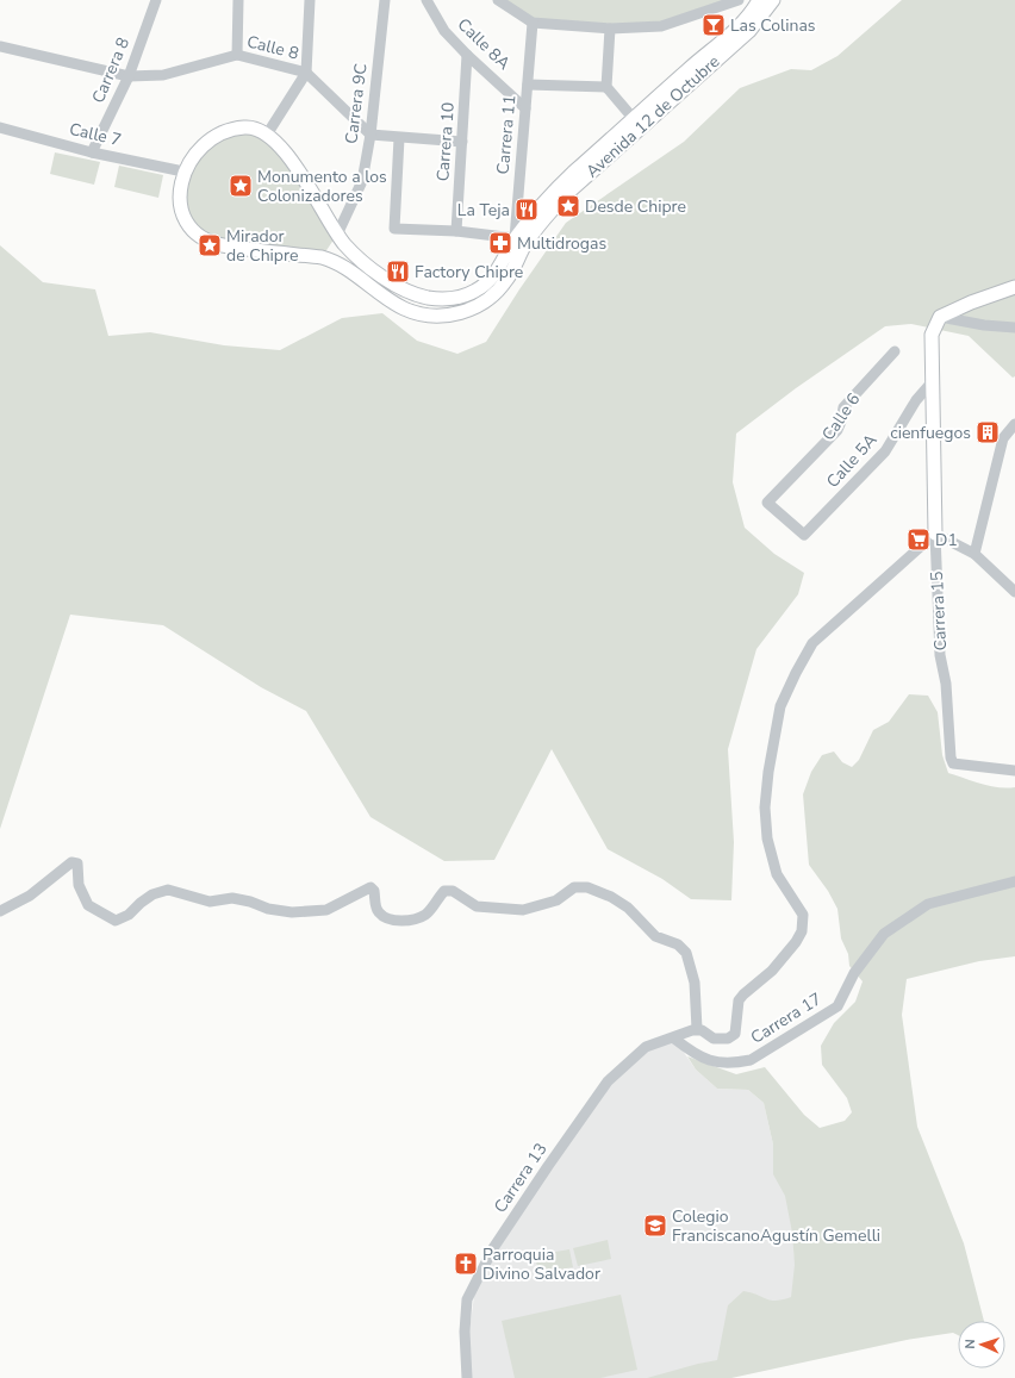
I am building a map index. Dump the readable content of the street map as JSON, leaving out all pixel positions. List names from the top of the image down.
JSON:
{
  "streets": {
    "main road": ["Avenida 12 de Octubre", "Carrera 15"],
    "street": [
      "Calle 8A",
      "Calle 8",
      "Carrera 8",
      "Carrera 9C",
      "Calle 7",
      "Carrera 11",
      "Carrera 10",
      "Calle 6",
      "Calle 5A",
      "Carrera 17",
      "Carrera 13"
    ]
  },
  "crossings": [
    ["Calle 8A", "Carrera 11"],
    ["Calle 8A", "Carrera 10"],
    ["Calle 8", "Carrera 8"],
    ["Calle 8", "Carrera 9C"],
    ["Carrera 8", "Calle 7"],
    ["Carrera 9C", "Avenida 12 de Octubre"],
    ["Avenida 12 de Octubre", "Calle 7"],
    ["Avenida 12 de Octubre", "Carrera 11"],
    ["Calle 6", "Calle 5A"],
    ["Calle 5A", "Carrera 15"],
    ["Carrera 17", "Carrera 13"]
  ],
  "places": {
    "bar": ["Las Colinas"],
    "place": ["Monumento a los Colonizadores", "Desde Chipre", "Mirador de Chipre"],
    "restaurant": ["La Teja", "Factory Chipre"],
    "pharmacy": ["Multidrogas"],
    "building": ["cienfuegos"],
    "supermarket": ["D1"],
    "school or university": ["Colegio FranciscanoAgustín Gemelli"],
    "church": ["Parroquia Divino Salvador"]
  },
  "north": "left"
}
